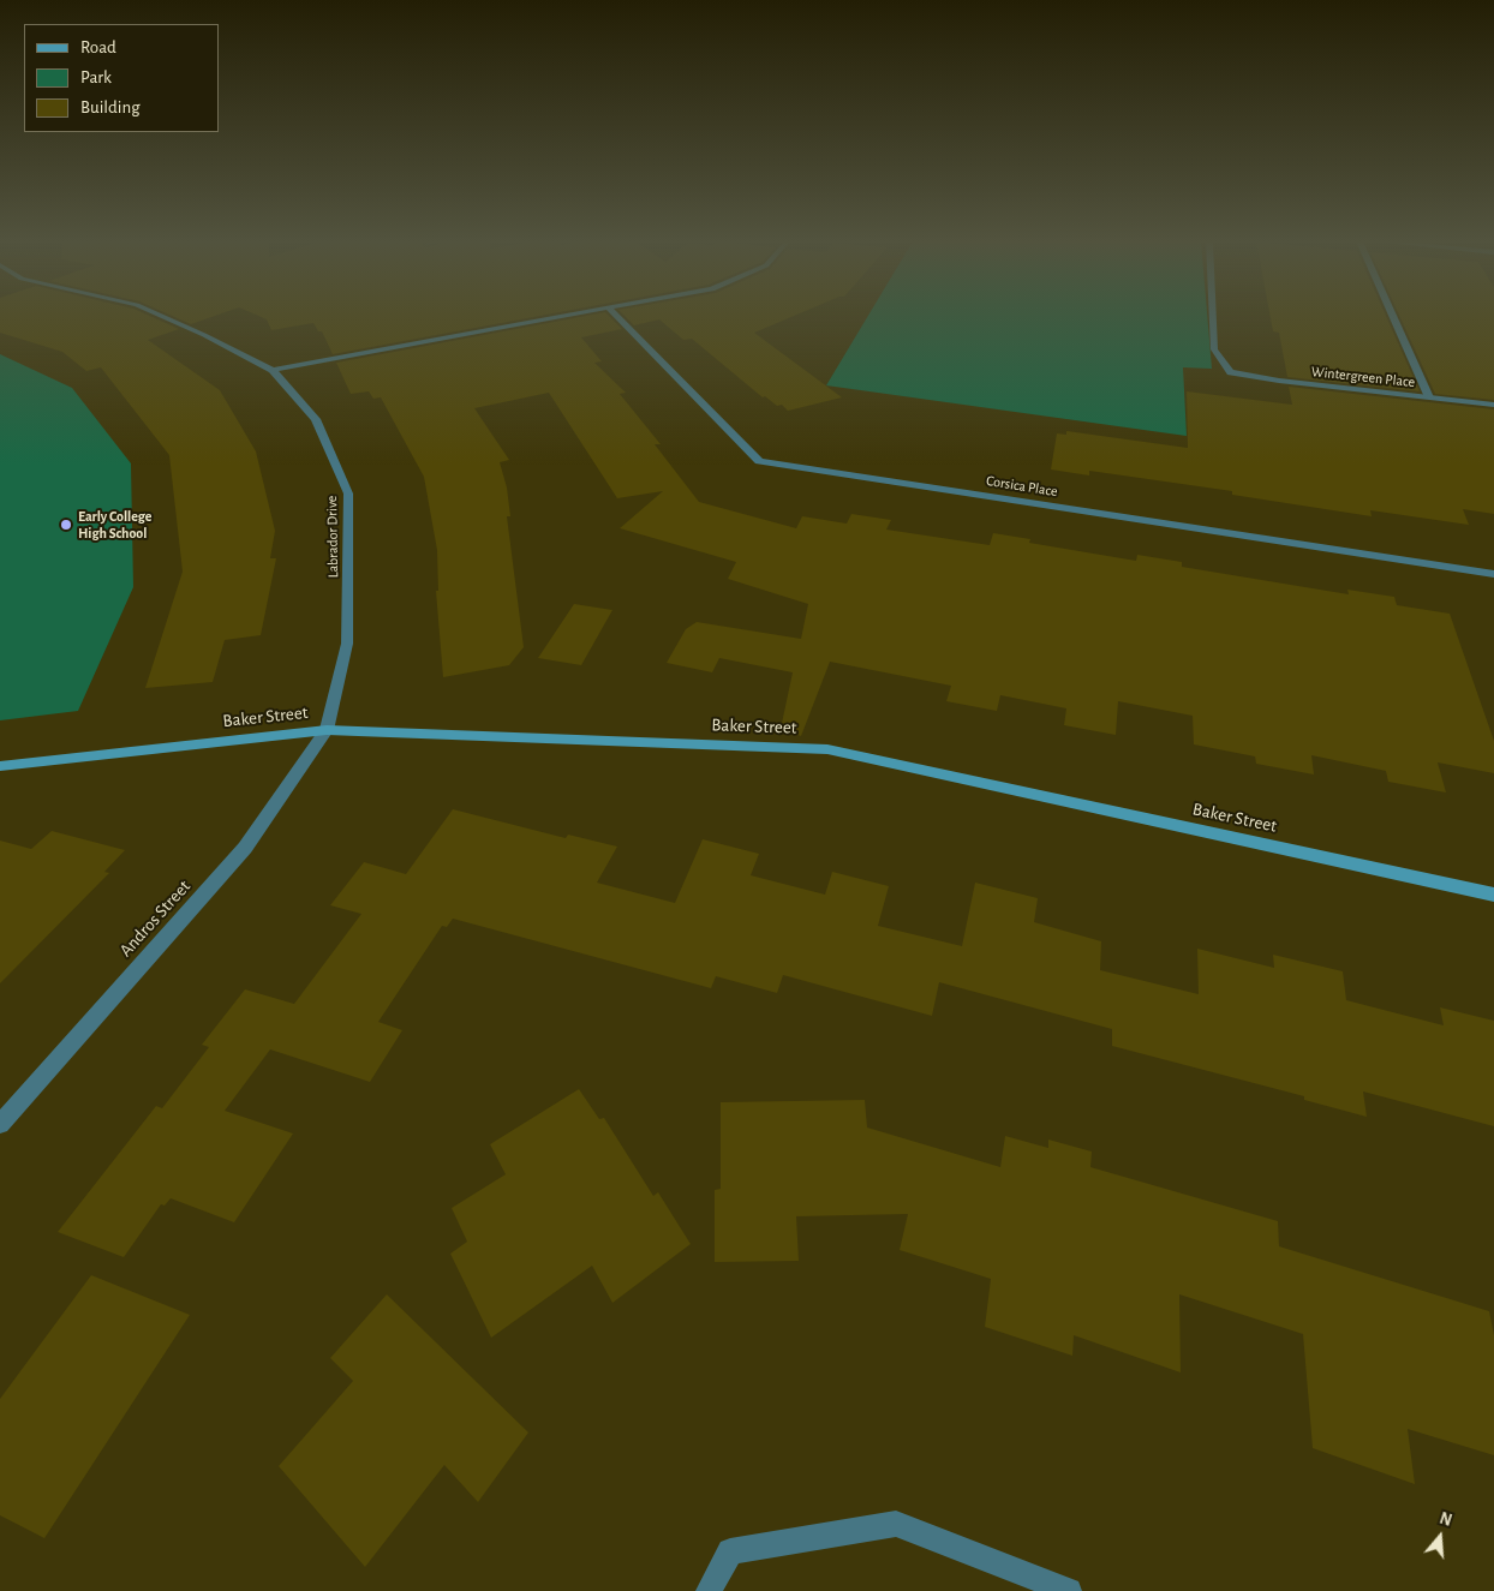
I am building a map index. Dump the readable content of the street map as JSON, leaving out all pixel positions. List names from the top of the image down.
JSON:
{
  "streets": {
    "street": [
      "Wintergreen Place",
      "Corsica Place",
      "Labrador Drive",
      "Baker Street",
      "Andros Street"
    ]
  },
  "crossings": [
    ["Labrador Drive", "Baker Street"],
    ["Labrador Drive", "Andros Street"],
    ["Baker Street", "Andros Street"]
  ],
  "places": ["Early College High School"],
  "legend": ["Road", "Park", "Building"],
  "north": "top"
}
